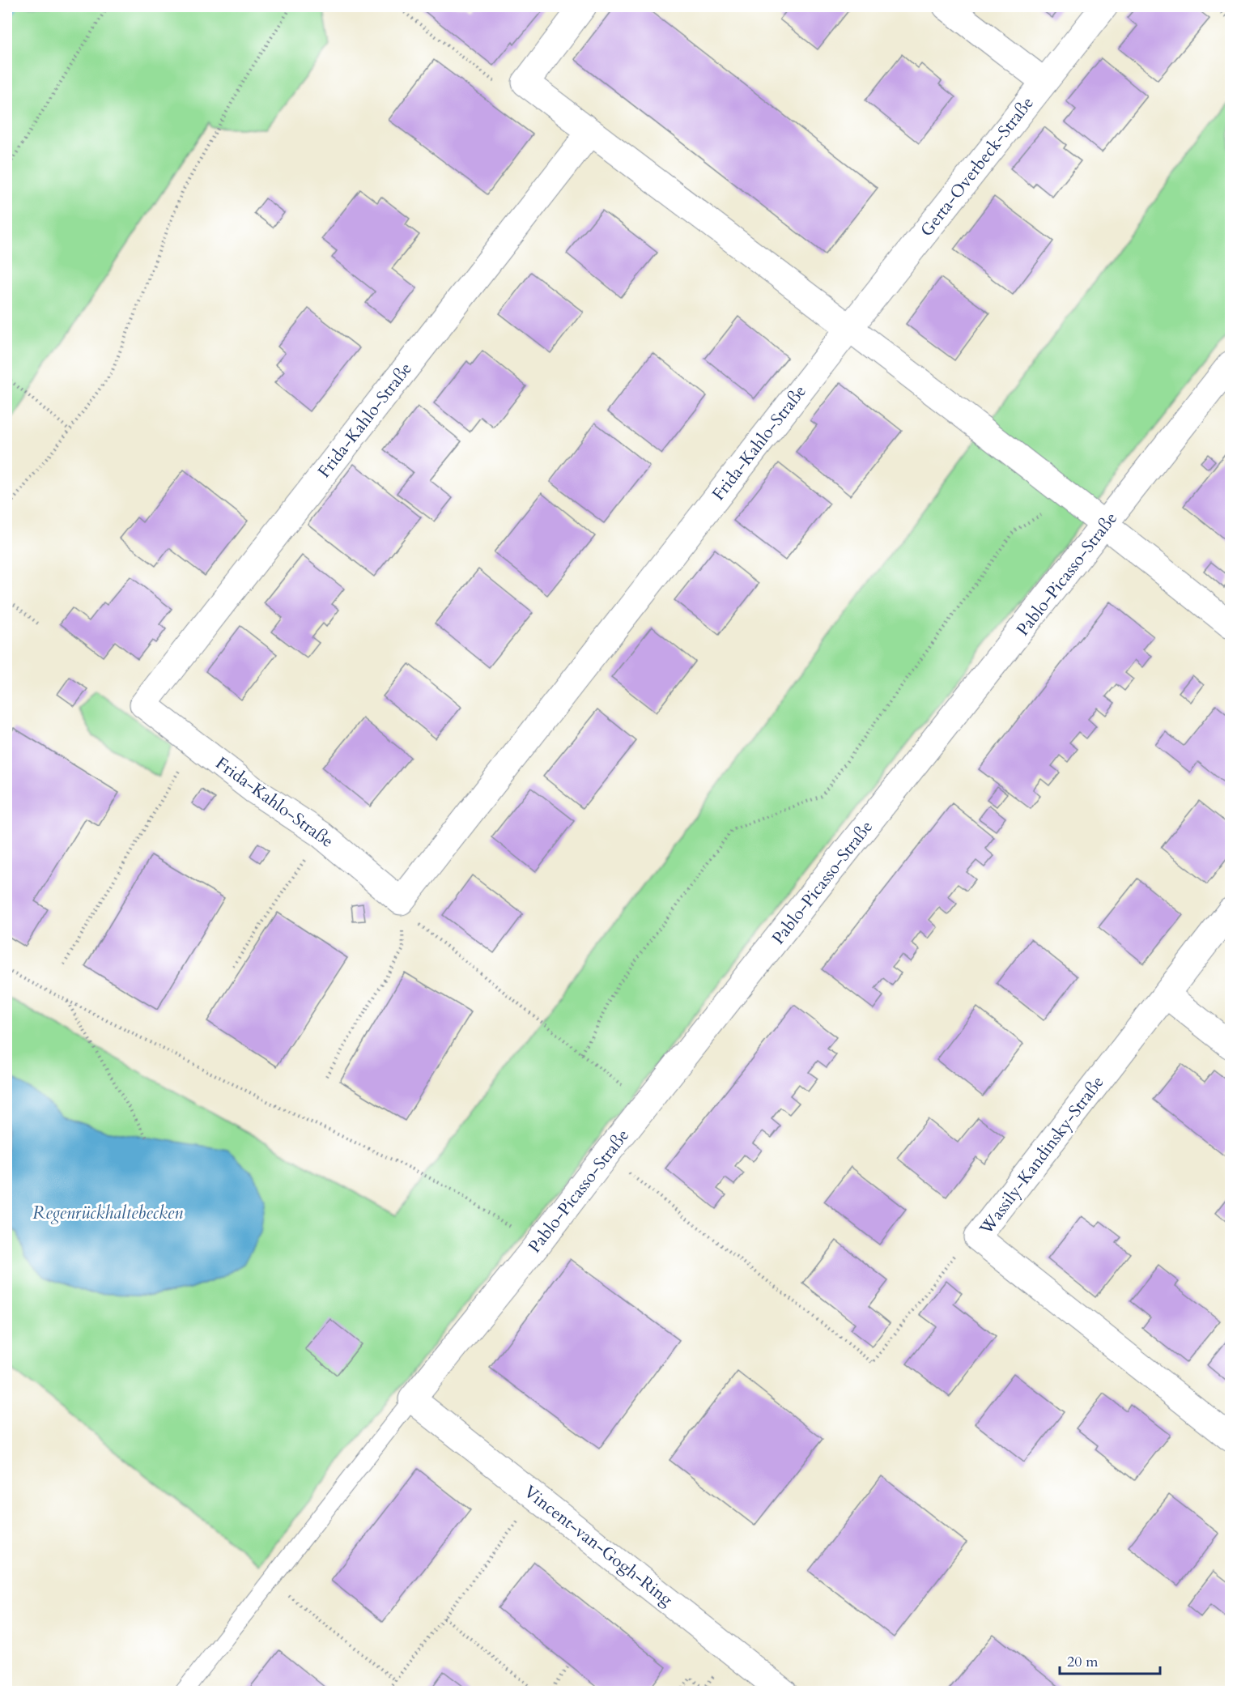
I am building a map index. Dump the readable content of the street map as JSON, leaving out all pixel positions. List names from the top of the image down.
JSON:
{
  "streets": {
    "street": [
      "Gerta-Overbeck-Straße",
      "Frida-Kahlo-Straße",
      "Pablo-Picasso-Straße",
      "Wassily-Kandinsky-Straße",
      "Vincent-van-Gogh-Ring"
    ]
  },
  "crossings": [
    ["Gerta-Overbeck-Straße", "Frida-Kahlo-Straße"],
    ["Pablo-Picasso-Straße", "Vincent-van-Gogh-Ring"]
  ],
  "water": ["Regenrückhaltebecken"],
  "scale_bar": "20 m"
}
